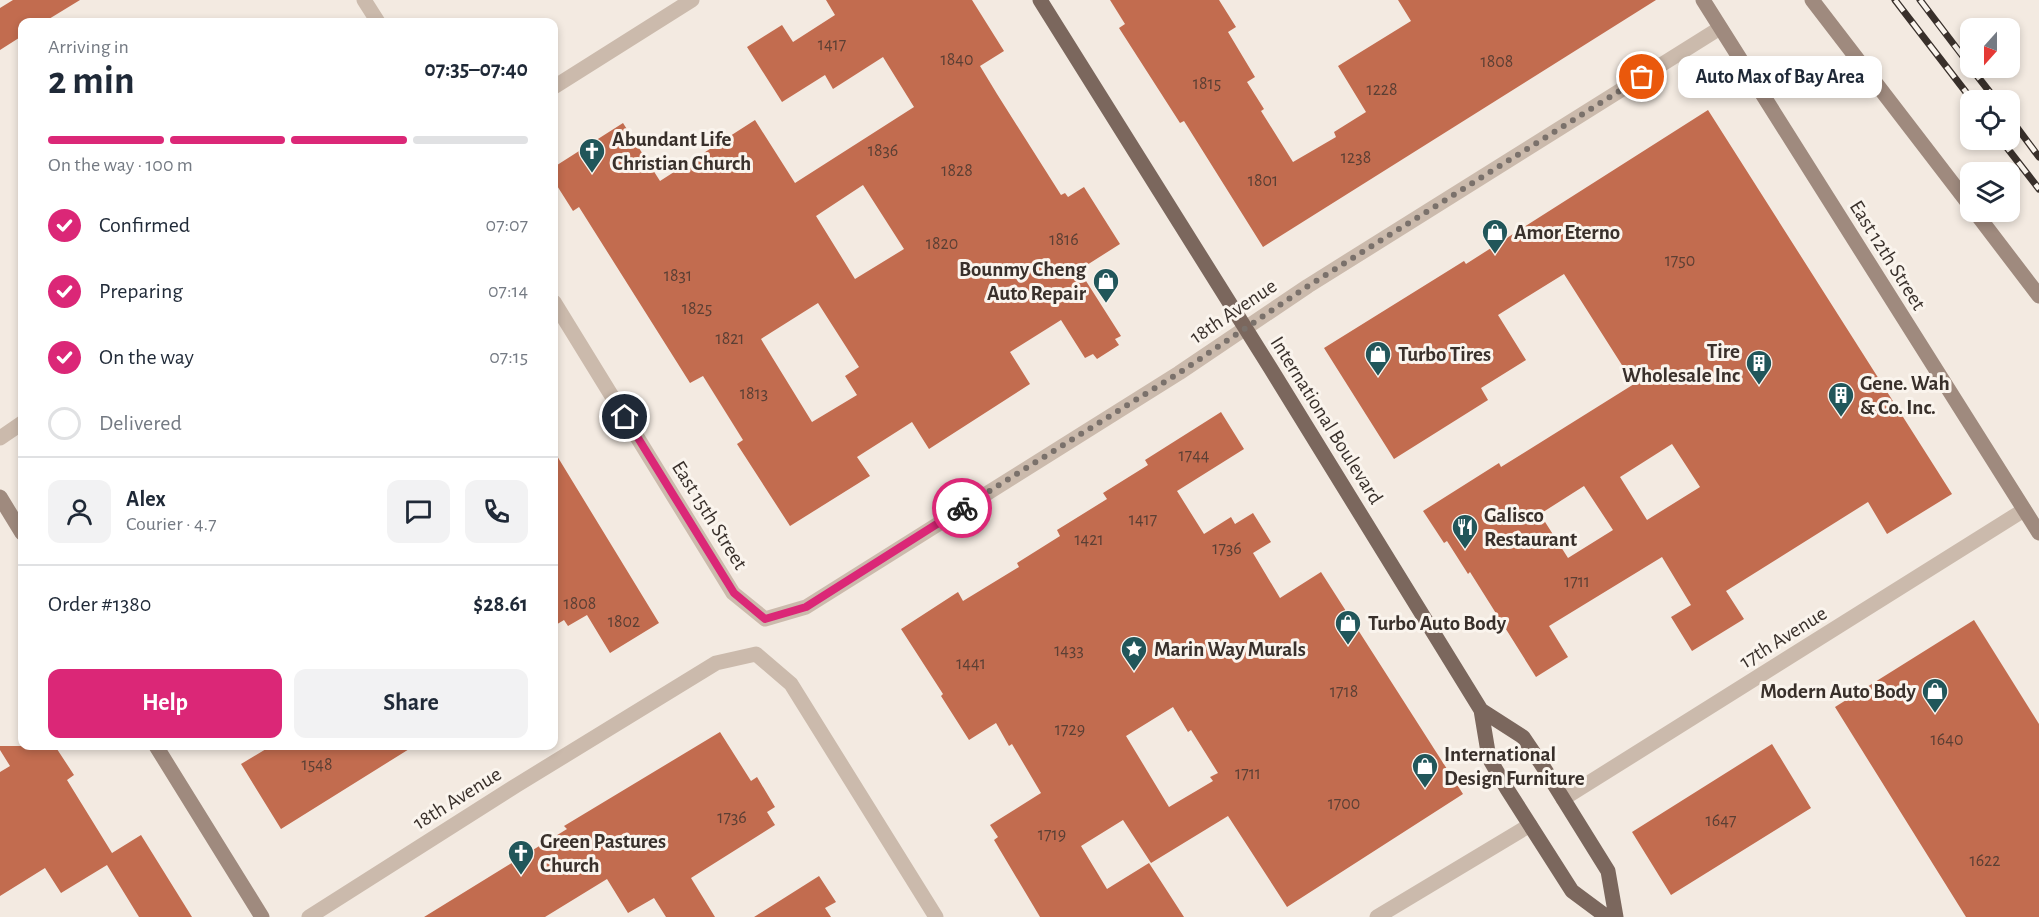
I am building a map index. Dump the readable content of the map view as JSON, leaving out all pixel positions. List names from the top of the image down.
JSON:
{
  "streets": {
    "main road": ["East 12th Street", "International Boulevard"],
    "street": ["18th Avenue", "East 15th Street", "17th Avenue"]
  },
  "crossings": [
    ["East 12th Street", "18th Avenue"],
    ["East 12th Street", "17th Avenue"],
    ["18th Avenue", "International Boulevard"],
    ["18th Avenue", "East 15th Street"],
    ["International Boulevard", "17th Avenue"]
  ],
  "places": {
    "other": ["Auto Max of Bay Area"],
    "church": ["Abundant Life Christian Church", "Green Pastures Church"],
    "shop": [
      "Amor Eterno",
      "Bounmy Cheng Auto Repair",
      "Turbo Tires",
      "Turbo Auto Body",
      "Modern Auto Body",
      "International Design Furniture"
    ],
    "building": ["Tire Wholesale Inc", "Gene. Wah & Co. Inc."],
    "restaurant": ["Galisco Restaurant"],
    "place": ["Marin Way Murals"]
  },
  "house_numbers": [
    "1417",
    "1840",
    "1808",
    "1815",
    "1228",
    "1836",
    "1238",
    "1828",
    "1801",
    "1816",
    "1820",
    "1750",
    "1831",
    "1825",
    "1821",
    "1813",
    "1744",
    "1417",
    "1421",
    "1736",
    "1711",
    "1808",
    "1802",
    "1433",
    "1441",
    "1718",
    "1729",
    "1640",
    "1548",
    "1711",
    "1700",
    "1736",
    "1647",
    "1719",
    "1622"
  ],
  "north": "bottom",
  "page": {
    "heading": ["2 min", "Arriving in", "07:35–07:40"],
    "panel": [
      "Alex",
      "Courier · 4.7",
      "Order #1380",
      "$28.61"
    ],
    "bubble": "Auto Max of Bay Area",
    "bar": "On the way · 100 m",
    "list": [
      ["Confirmed", "07:07"],
      ["Preparing", "07:14"],
      ["On the way", "07:15"],
      "Delivered"
    ],
    "buttons": ["Help", "Share"]
  }
}
